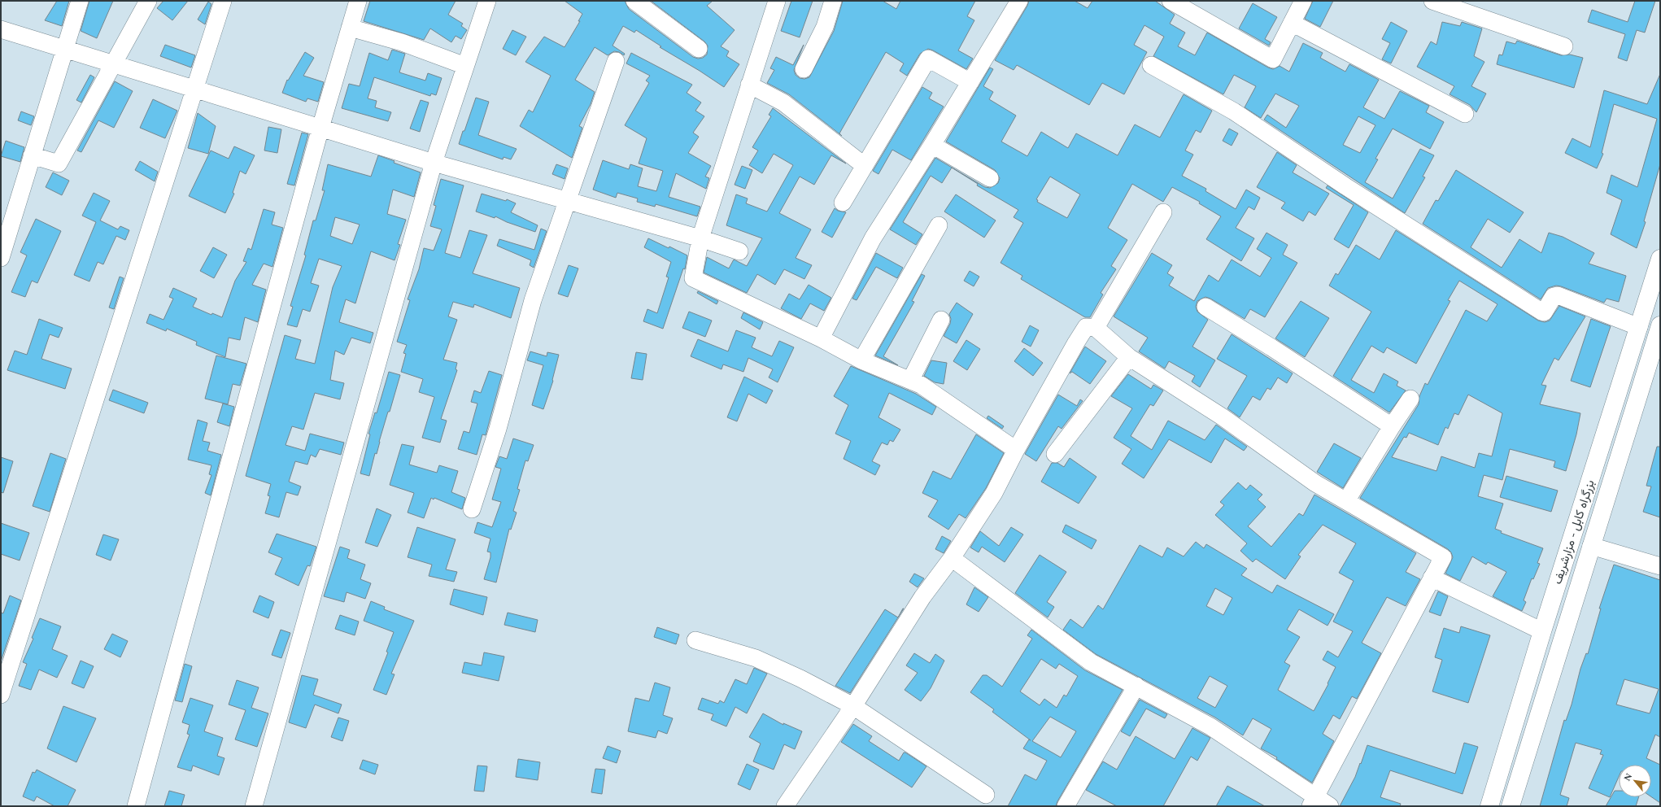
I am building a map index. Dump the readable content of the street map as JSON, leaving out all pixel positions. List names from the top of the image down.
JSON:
{
  "streets": {
    "highway": ["بزرگراه کابل - مزارشریف"]
  },
  "north": "top left"
}
